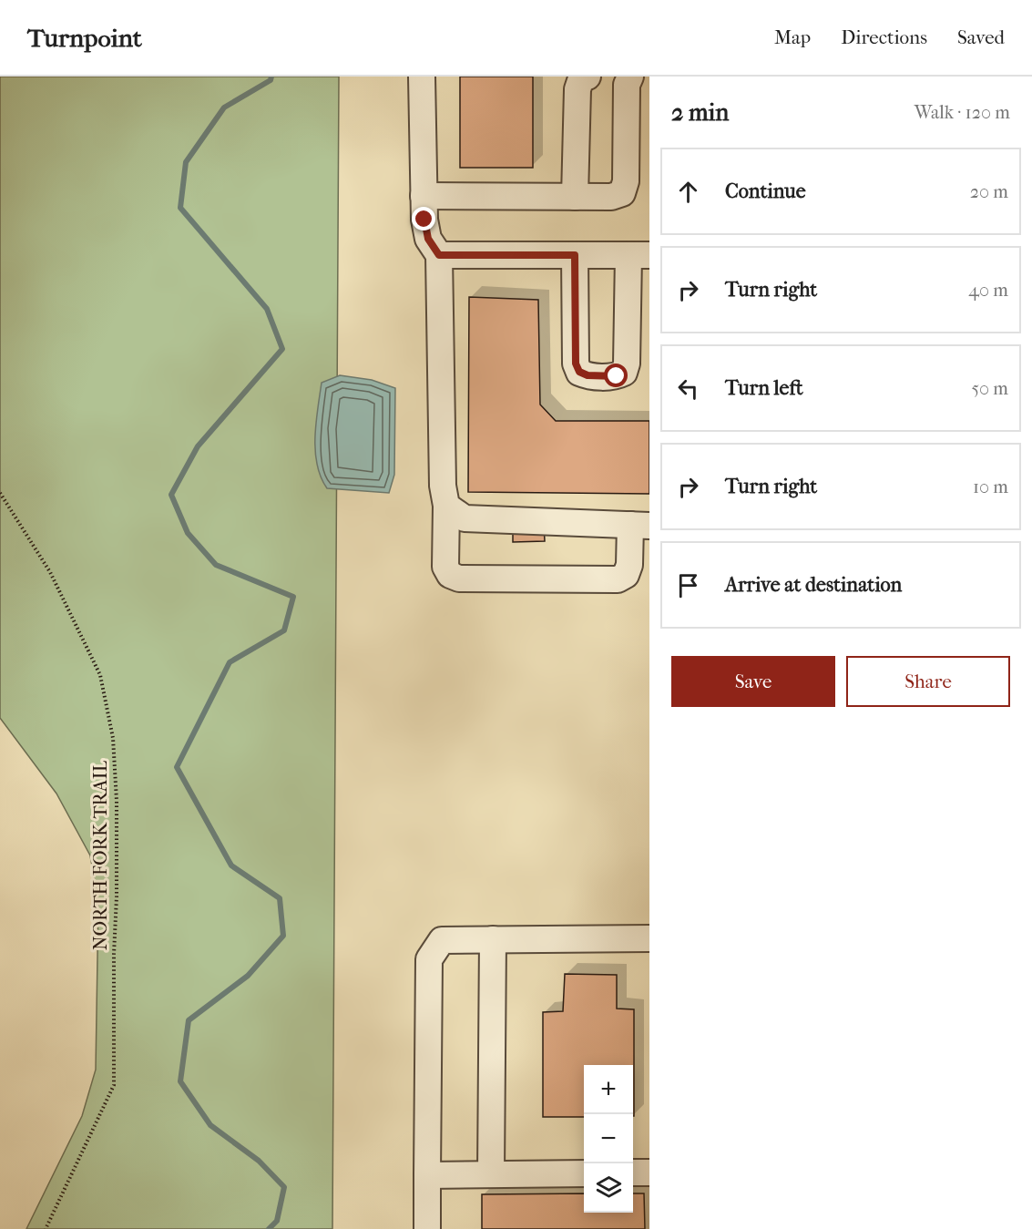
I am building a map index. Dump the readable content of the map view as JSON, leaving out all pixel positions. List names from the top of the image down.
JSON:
{
  "streets": {
    "path": ["NORTH FORK TRAIL"]
  },
  "page": {
    "header": "Turnpoint",
    "nav": ["Map", "Directions", "Saved"],
    "heading": ["2 min", "Walk · 120 m"],
    "list": [
      ["Continue", "20 m"],
      ["Turn right", "40 m"],
      ["Turn left", "50 m"],
      ["Turn right", "10 m"],
      "Arrive at destination"
    ],
    "buttons": ["Save", "Share"],
    "map_buttons": ["+", "−"]
  }
}
